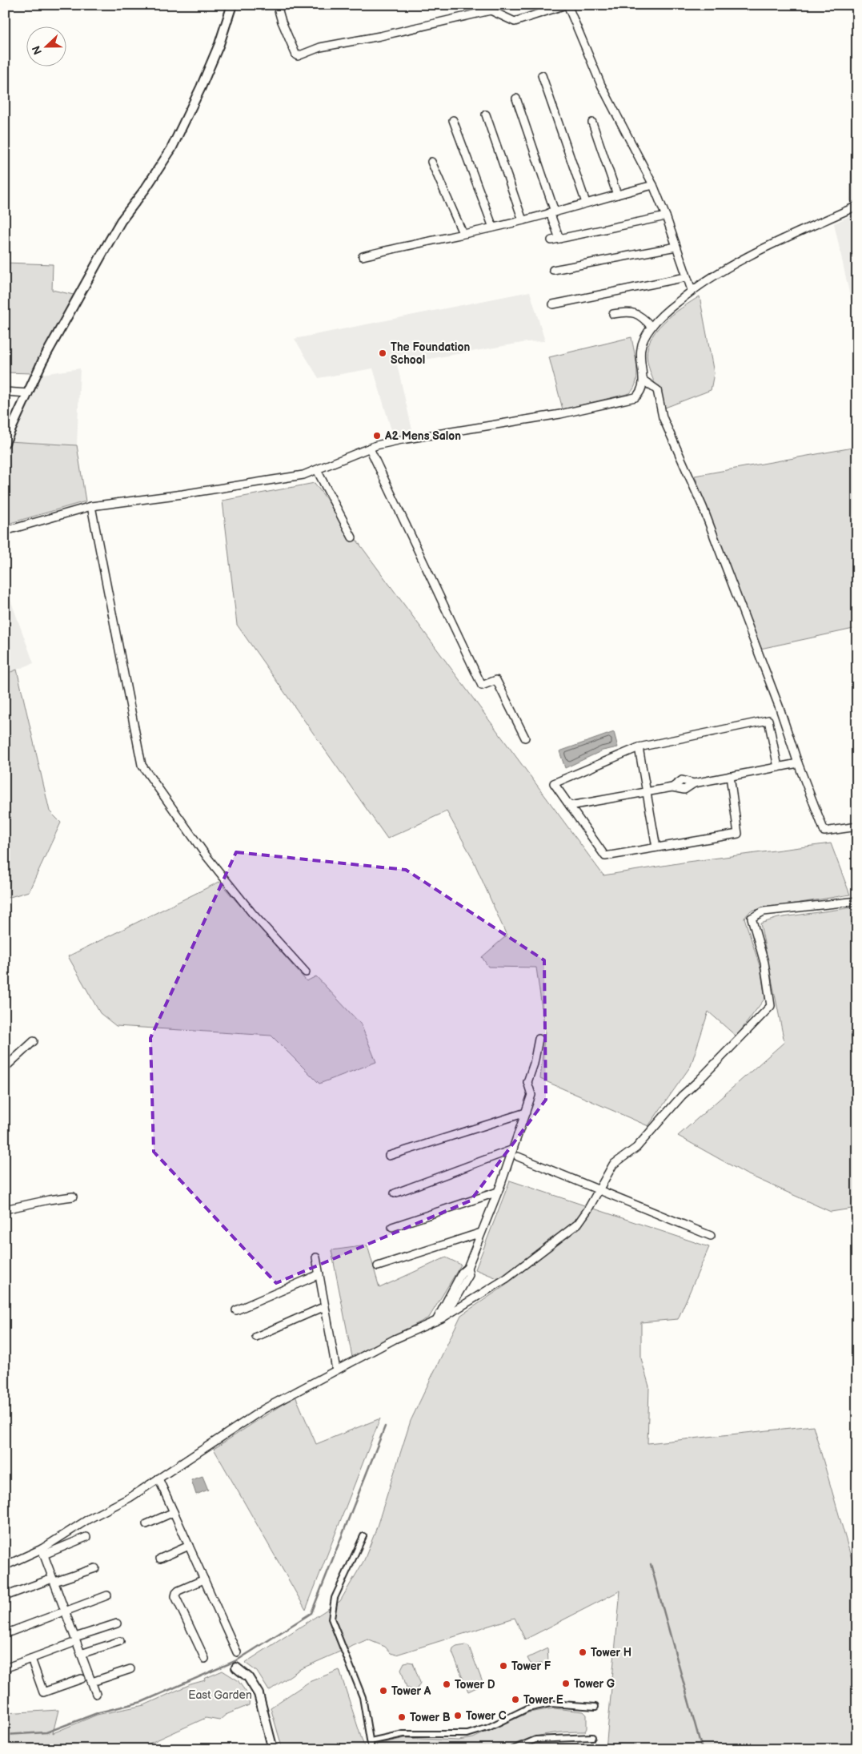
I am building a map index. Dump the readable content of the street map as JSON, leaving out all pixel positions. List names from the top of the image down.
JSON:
{
  "parks": ["East Garden"],
  "places": [
    "The Foundation School",
    "A2 Mens Salon",
    "Tower H",
    "Tower F",
    "Tower G",
    "Tower D",
    "Tower A",
    "Tower E",
    "Tower C",
    "Tower B"
  ],
  "north": "left"
}
